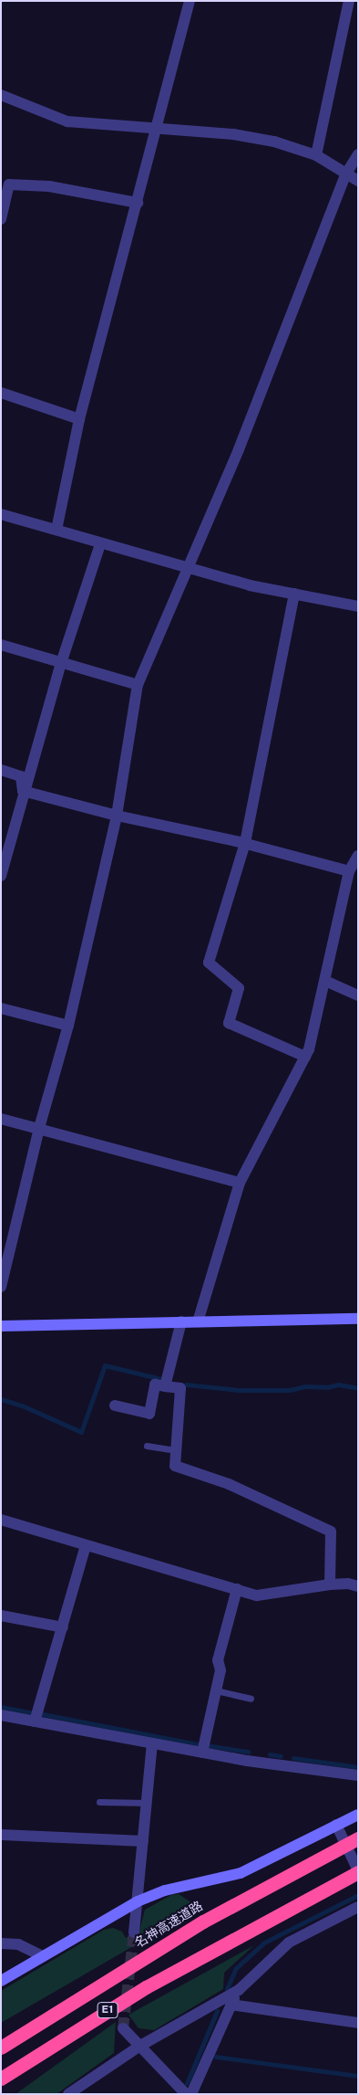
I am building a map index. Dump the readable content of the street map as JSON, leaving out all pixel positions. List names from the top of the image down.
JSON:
{
  "streets": {
    "highway": ["名神高速道路", "E1"]
  }
}
